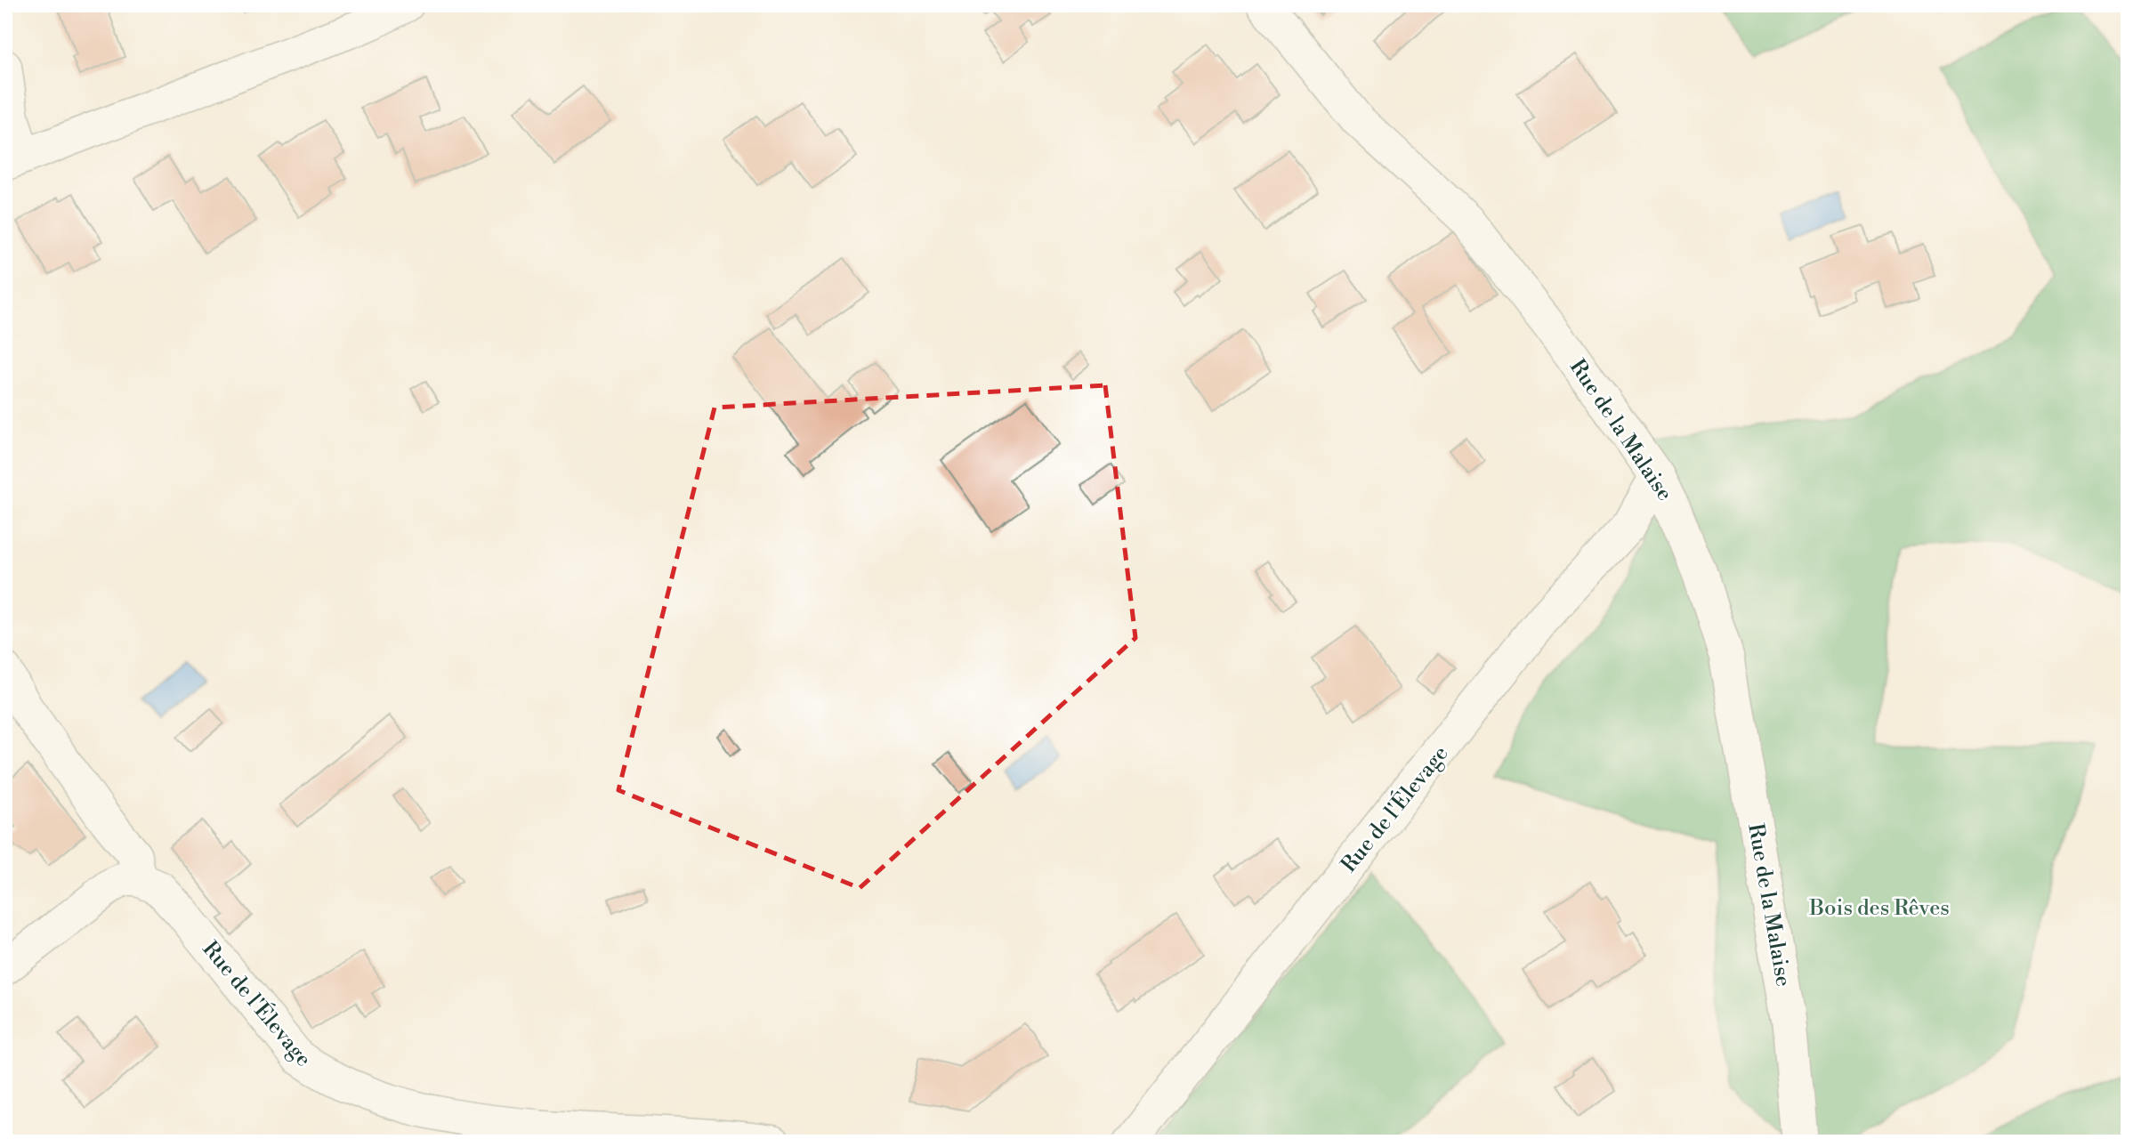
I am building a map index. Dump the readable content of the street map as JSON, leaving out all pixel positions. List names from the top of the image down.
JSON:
{
  "streets": {
    "street": ["Rue de la Malaise", "Rue de l'Élevage"]
  },
  "crossings": [
    ["Rue de la Malaise", "Rue de l'Élevage"]
  ],
  "parks": ["Bois des Rêves"]
}
